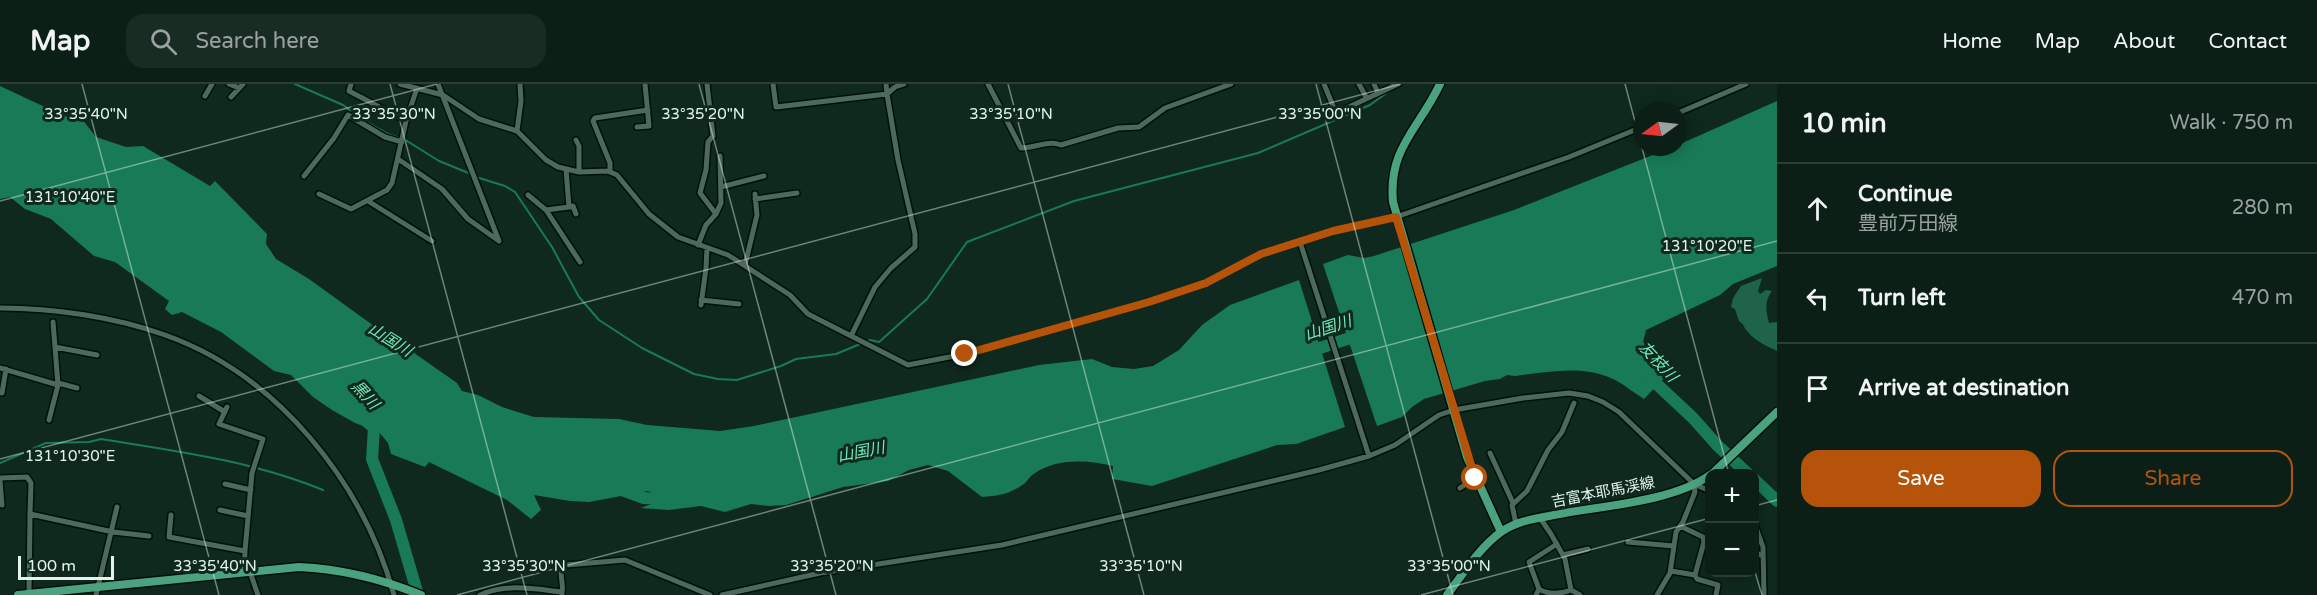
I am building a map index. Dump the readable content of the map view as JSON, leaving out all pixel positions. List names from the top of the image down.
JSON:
{
  "streets": {
    "main road": ["吉富本耶馬渓線"]
  },
  "water": ["山国川", "友枝川", "黒川"],
  "scale_bar": "100 m",
  "north": "left",
  "page": {
    "header": "Map",
    "search": "Search here",
    "nav": [
      "Home",
      "Map",
      "About",
      "Contact"
    ],
    "heading": ["10 min", "Walk · 750 m"],
    "list": [
      ["Continue", "豊前万田線", "280 m"],
      ["Turn left", "470 m"],
      "Arrive at destination"
    ],
    "buttons": ["Save", "Share"],
    "map_buttons": ["+", "−"],
    "scale": "100 m"
  },
  "coordinates": [
    "33°35'40\"N",
    "33°35'30\"N",
    "33°35'20\"N",
    "33°35'10\"N",
    "33°35'00\"N",
    "131°10'40\"E",
    "131°10'20\"E",
    "131°10'30\"E"
  ]
}
